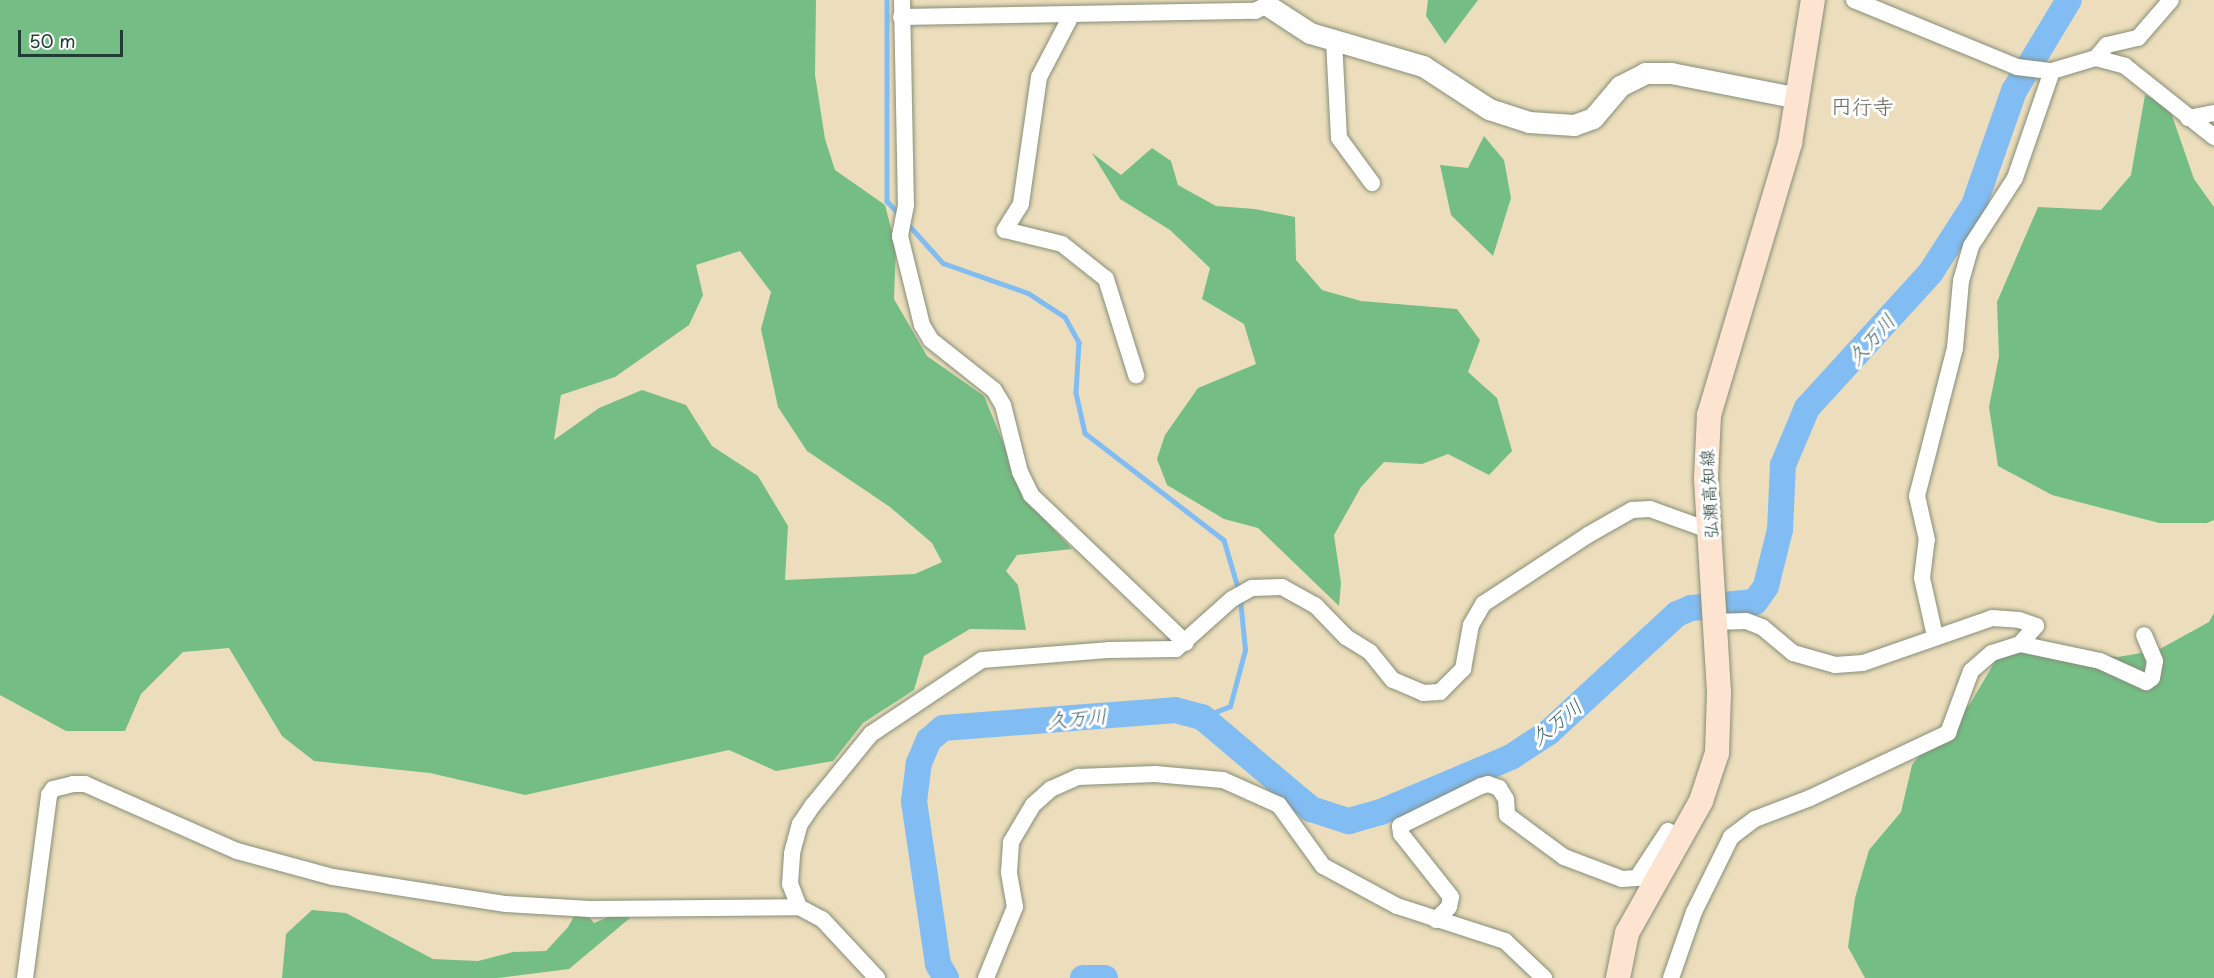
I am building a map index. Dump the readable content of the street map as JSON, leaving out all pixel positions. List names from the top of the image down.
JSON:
{
  "streets": {
    "main road": ["弘瀬高知線"]
  },
  "districts": ["円行寺"],
  "water": ["久万川"],
  "scale_bar": "50 m"
}
